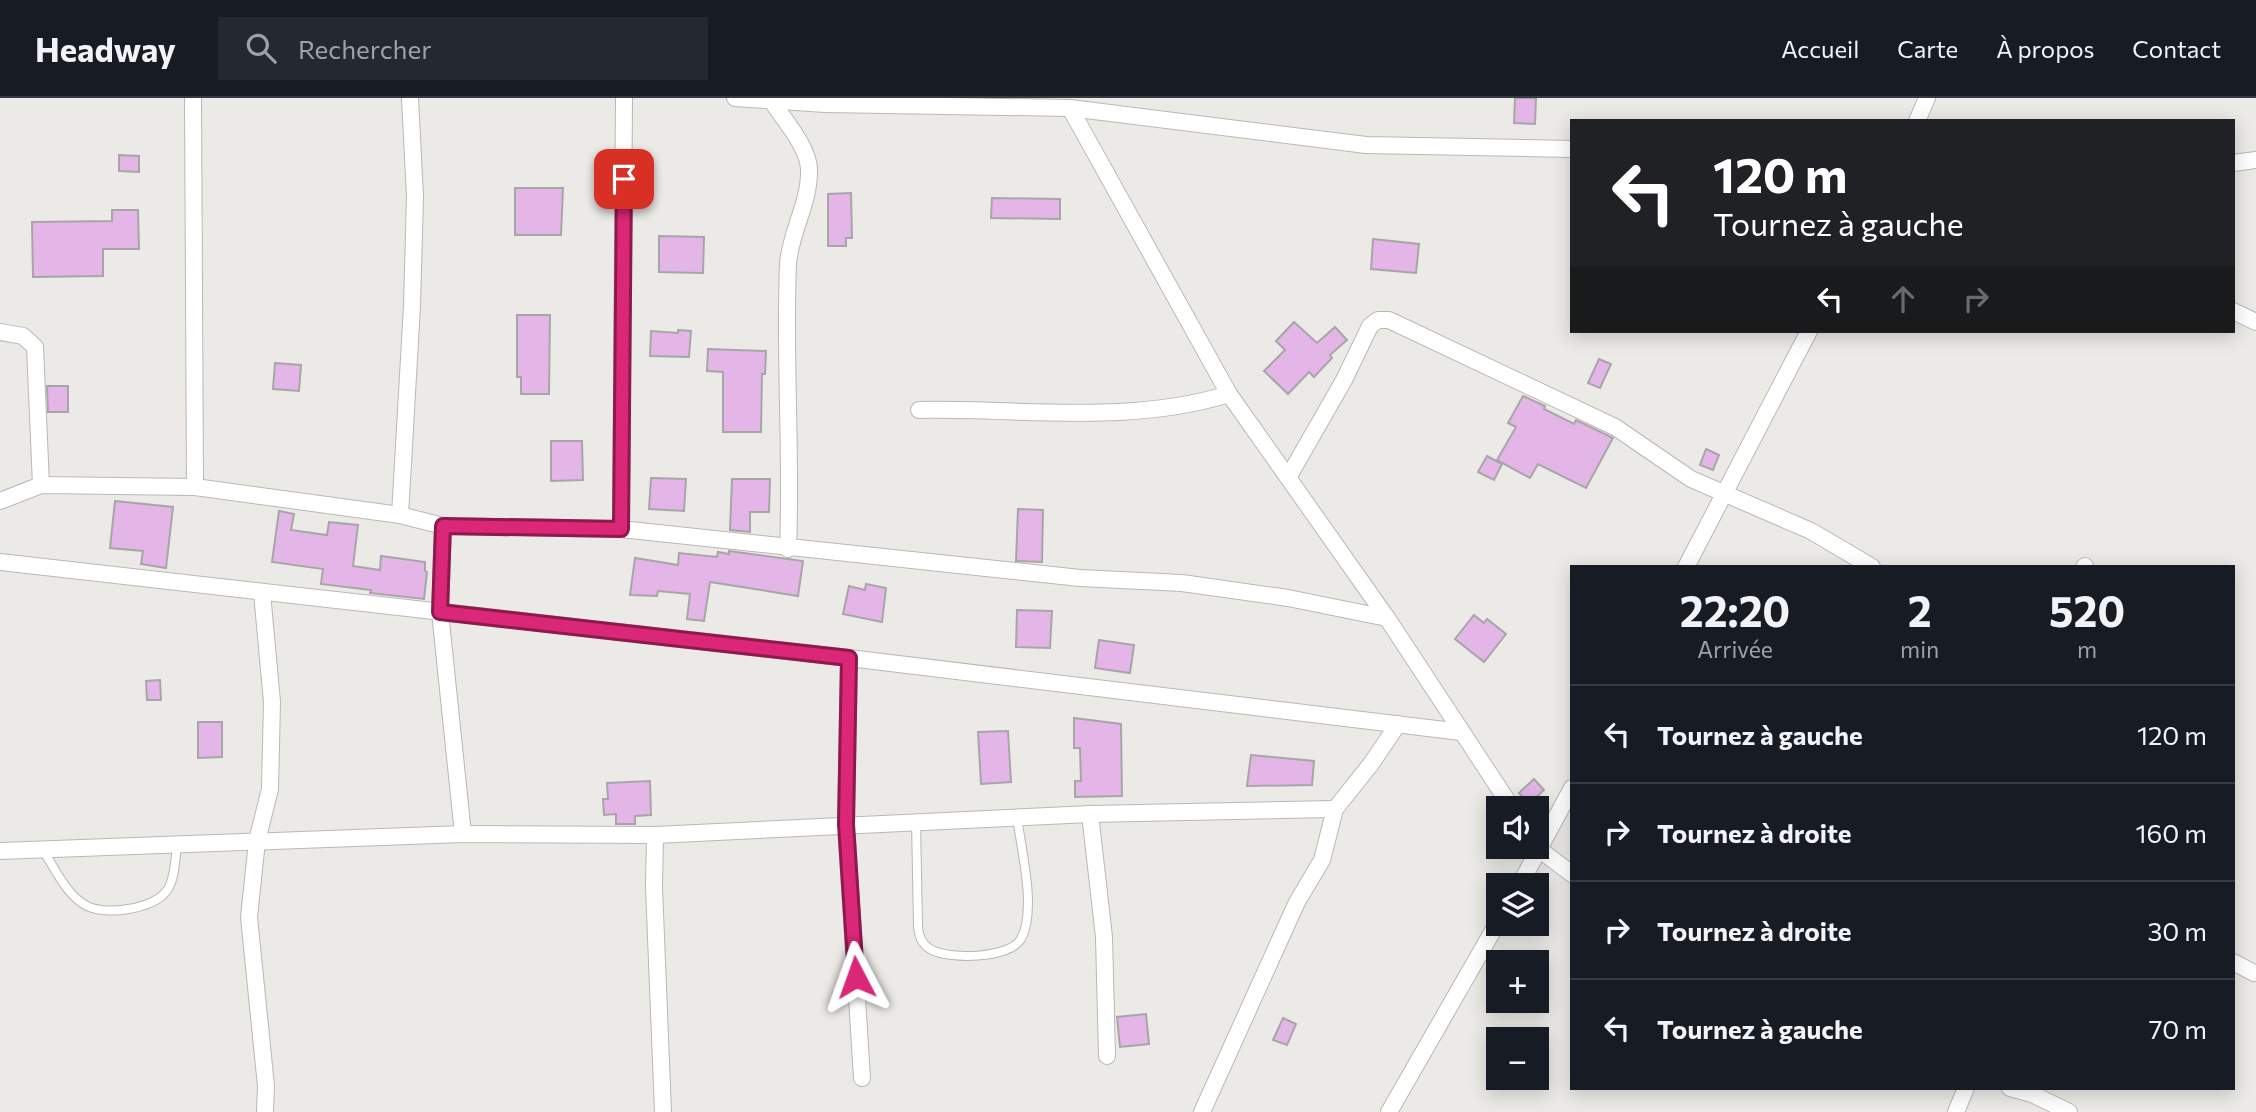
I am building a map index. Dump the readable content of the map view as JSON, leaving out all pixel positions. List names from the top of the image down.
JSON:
{
  "page": {
    "header": "Headway",
    "search": "Rechercher",
    "nav": [
      "Accueil",
      "Carte",
      "À propos",
      "Contact"
    ],
    "turn": ["120 m", "Tournez à gauche"],
    "eta": [
      "22:20",
      "Arrivée",
      "2",
      "min",
      "520",
      "m"
    ],
    "list": [
      {
        "name": "Tournez à gauche",
        "value": "120 m"
      },
      {
        "name": "Tournez à droite",
        "value": "160 m"
      },
      {
        "name": "Tournez à droite",
        "value": "30 m"
      },
      {
        "name": "Tournez à gauche",
        "value": "70 m"
      }
    ],
    "map_buttons": ["+", "−"]
  }
}
